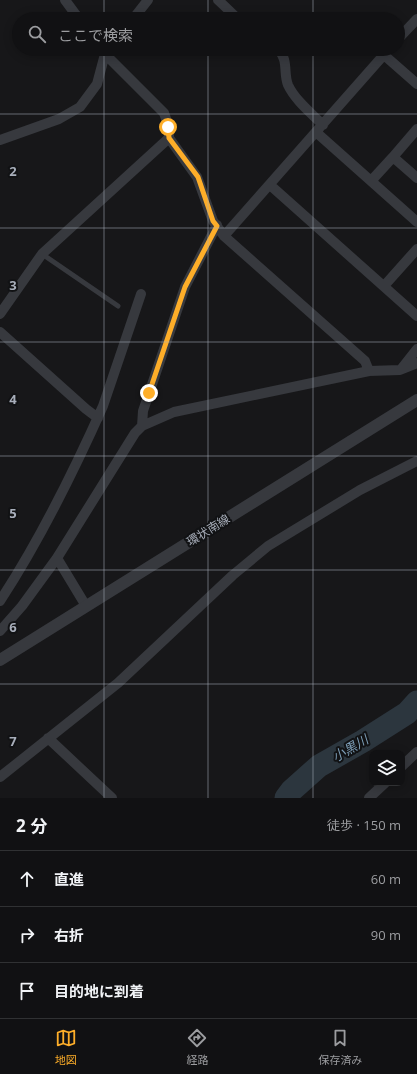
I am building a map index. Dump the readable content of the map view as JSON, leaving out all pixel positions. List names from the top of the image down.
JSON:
{
  "streets": {
    "street": ["環状南線"]
  },
  "water": ["小黒川"],
  "page": {
    "search": "ここで検索",
    "heading": ["2 分", "徒歩 · 150 m"],
    "list": [
      ["直進", "60 m"],
      ["右折", "90 m"],
      "目的地に到着"
    ],
    "nav": ["地図", "経路", "保存済み"]
  },
  "grid": {
    "rows": [
      "2",
      "3",
      "4",
      "5",
      "6",
      "7"
    ]
  }
}
